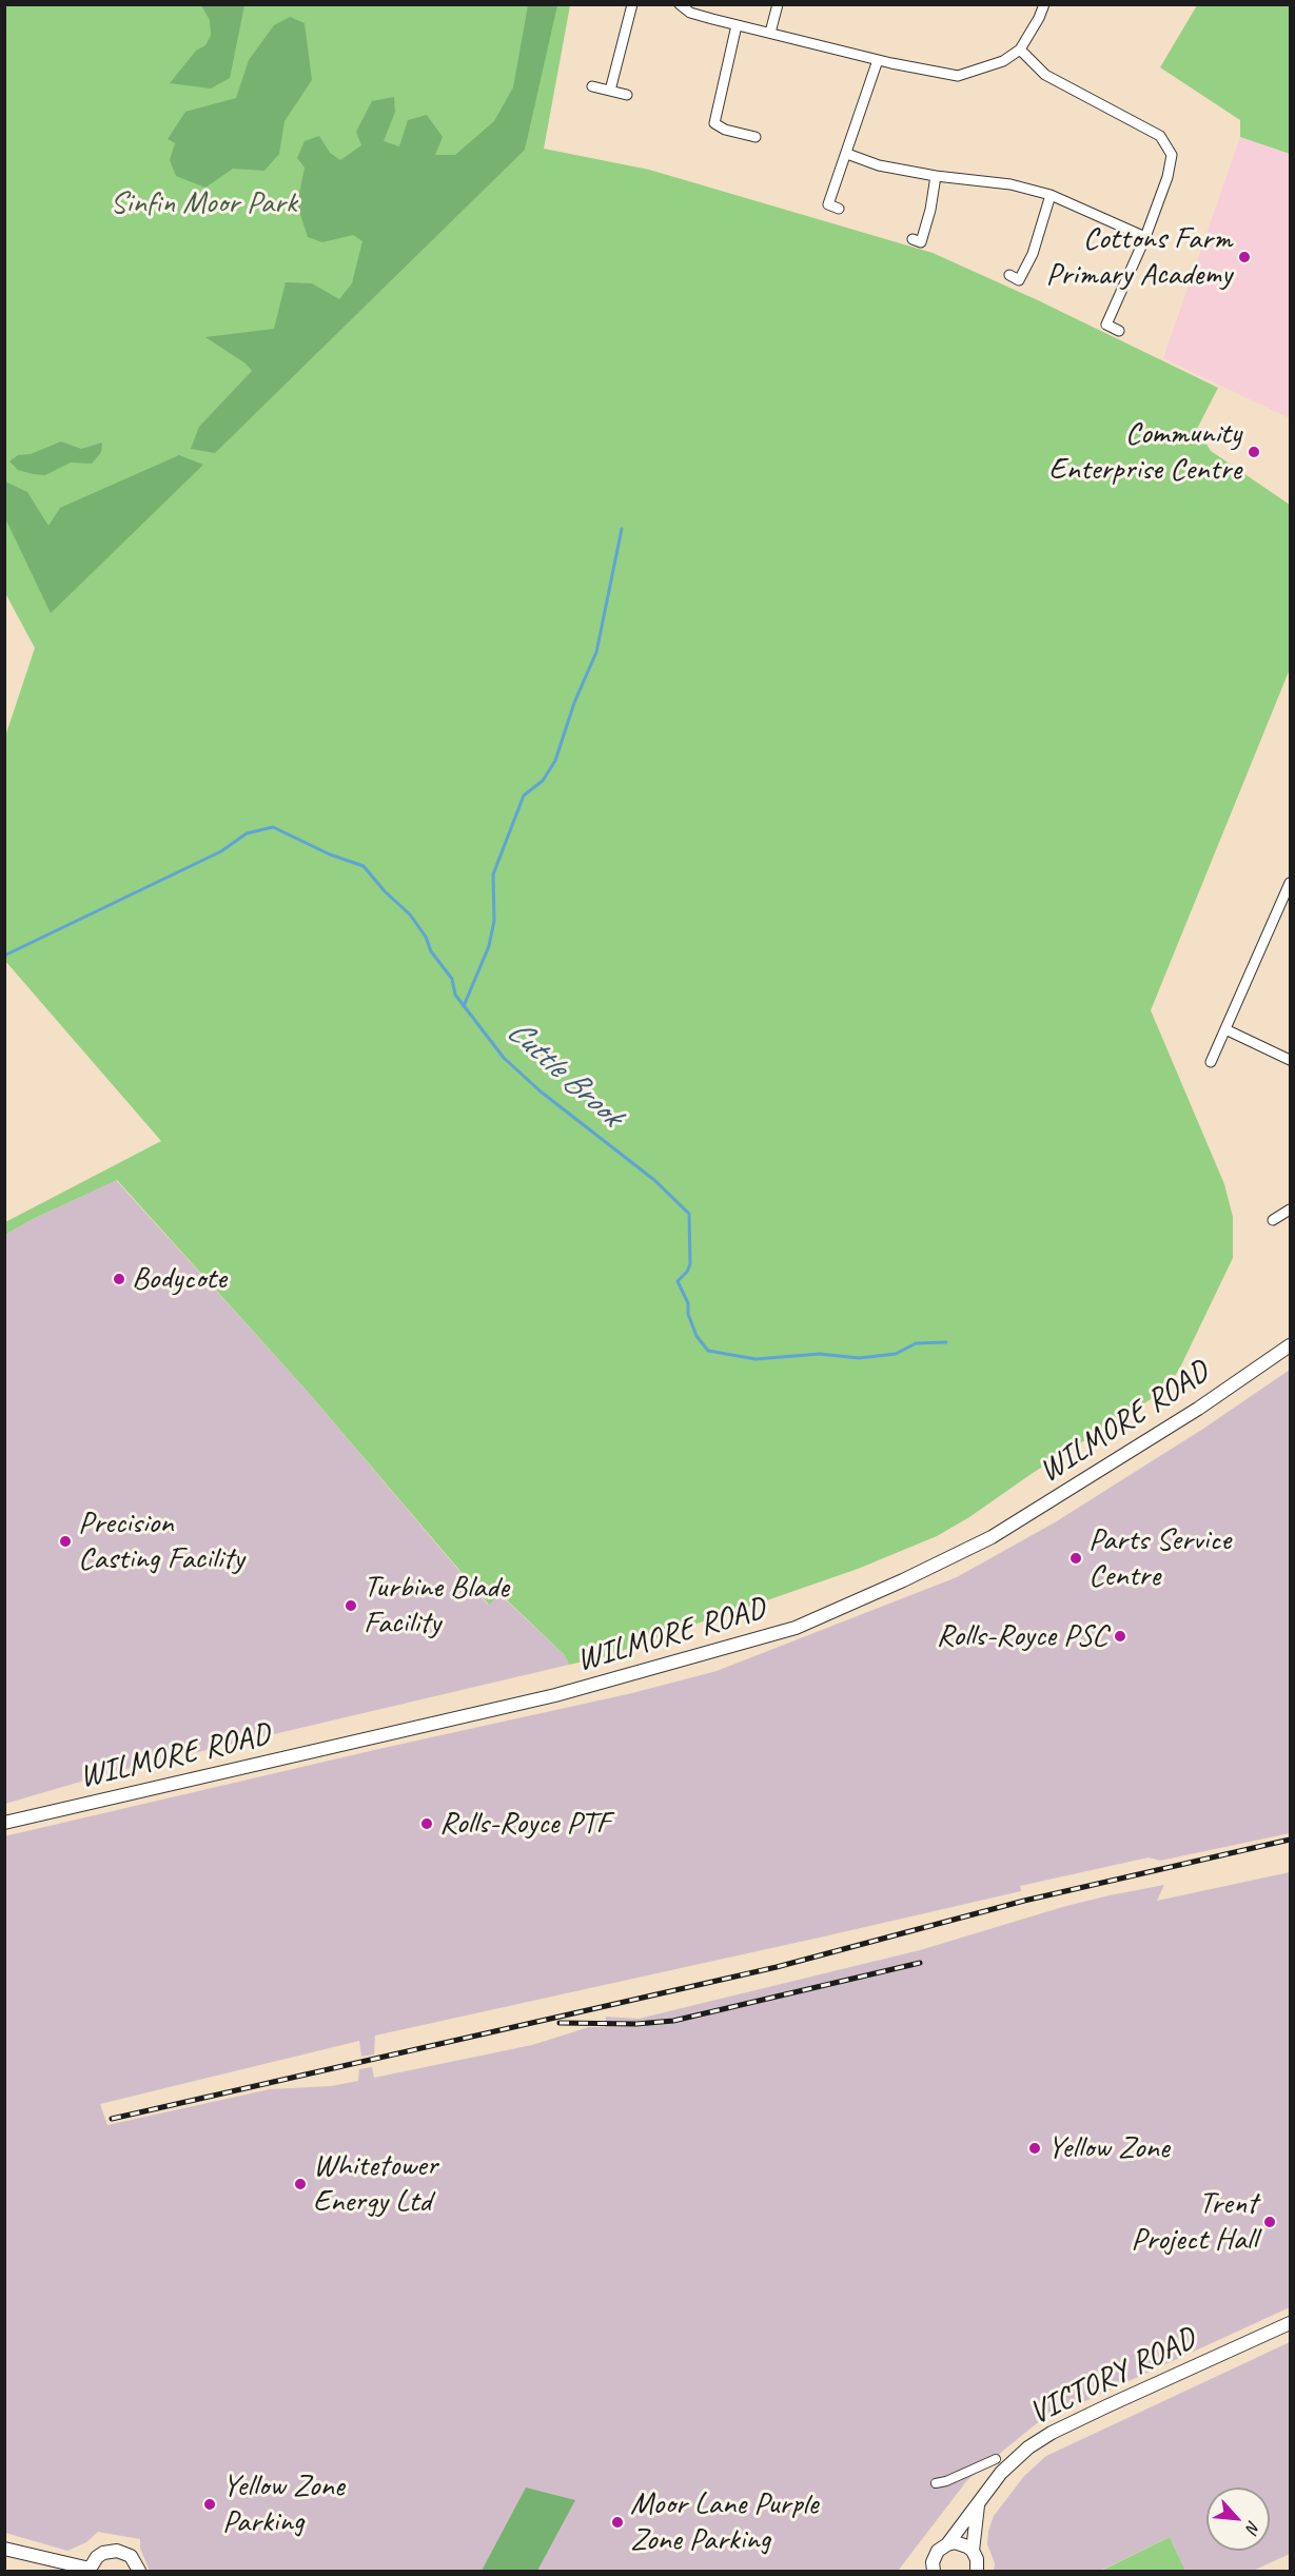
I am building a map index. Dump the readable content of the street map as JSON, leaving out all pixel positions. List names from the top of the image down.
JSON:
{
  "streets": {
    "street": ["WILMORE ROAD", "VICTORY ROAD"]
  },
  "water": ["Cuttle Brook"],
  "parks": ["Sinfin Moor Park"],
  "places": [
    "Cottons Farm Primary Academy",
    "Community Enterprise Centre",
    "Bodycote",
    "Precision Casting Facility",
    "Parts Service Centre",
    "Turbine Blade Facility",
    "Rolls-Royce PSC",
    "Rolls-Royce PTF",
    "Yellow Zone",
    "Whitetower Energy Ltd",
    "Trent Project Hall",
    "Yellow Zone Parking",
    "Moor Lane Purple Zone Parking"
  ],
  "north": "bottom right"
}
